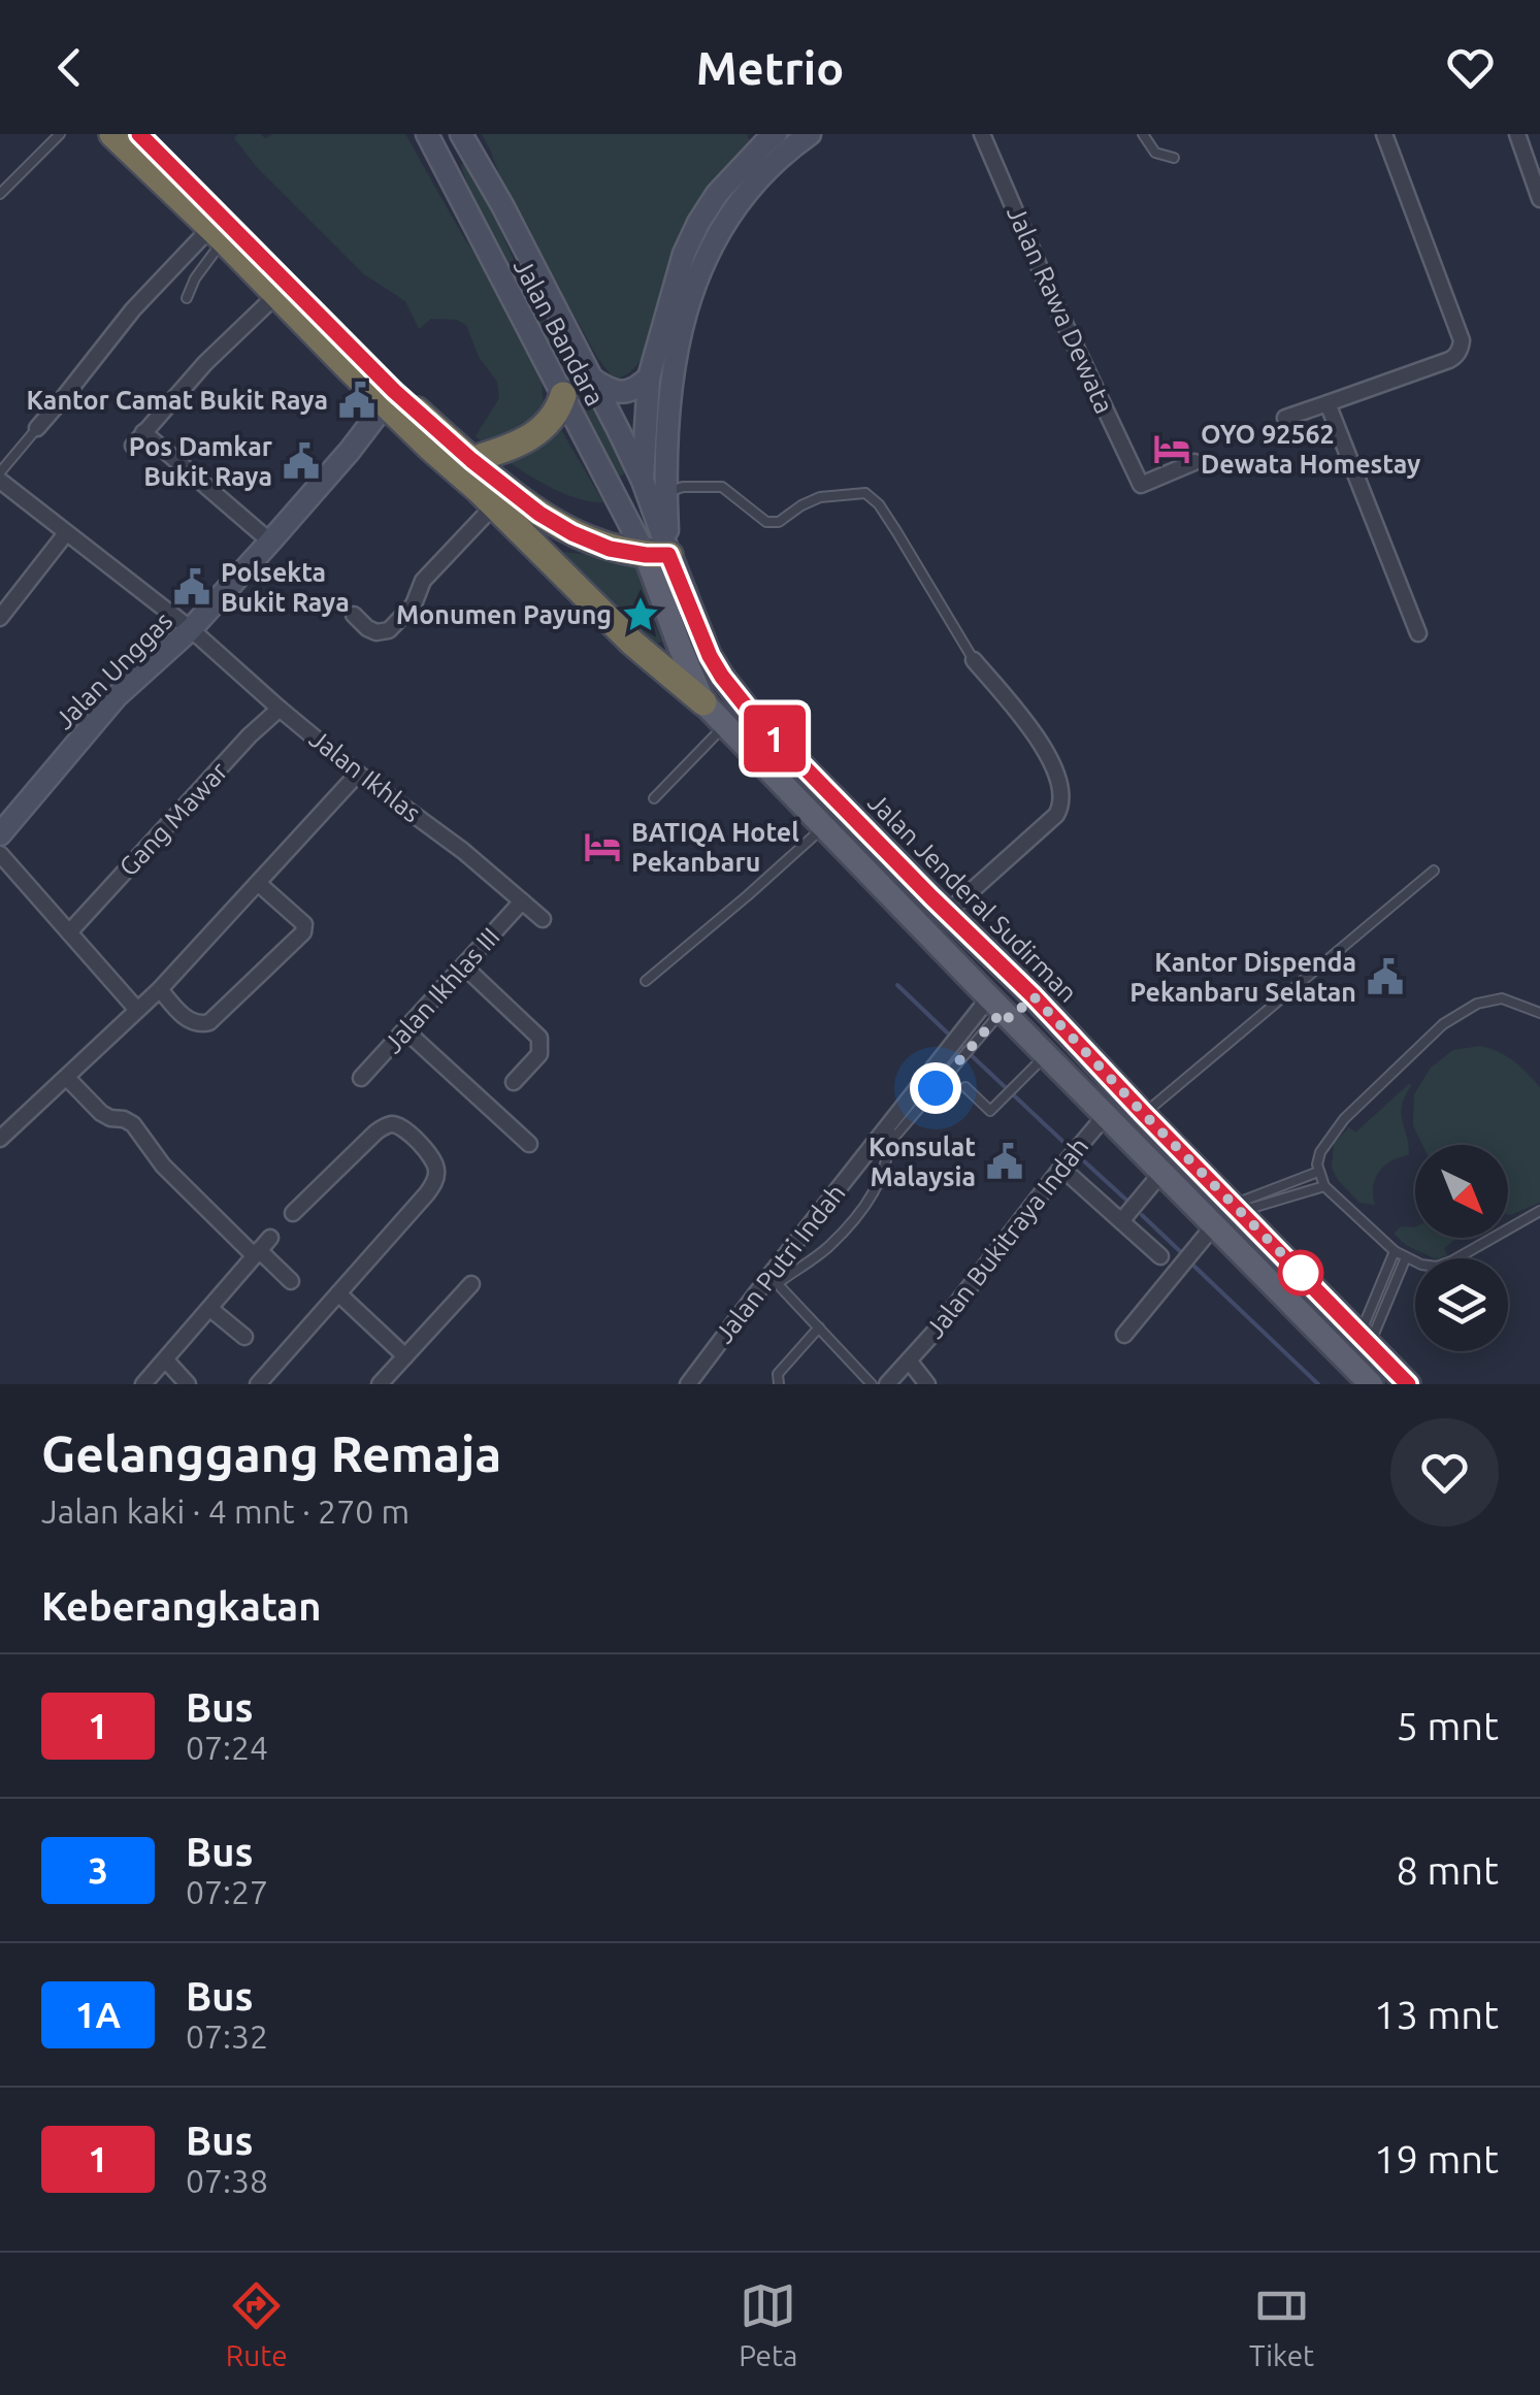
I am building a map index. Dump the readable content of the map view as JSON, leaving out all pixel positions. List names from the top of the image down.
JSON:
{
  "streets": {
    "main road": ["Jalan Jenderal Sudirman"],
    "street": [
      "Jalan Rawa Dewata",
      "Jalan Bandara",
      "Jalan Unggas",
      "Jalan Ikhlas",
      "Gang Mawar",
      "Jalan Ikhlas III",
      "Jalan Bukitraya Indah",
      "Jalan Putri Indah"
    ]
  },
  "crossings": [
    ["Jalan Bandara", "Jalan Jenderal Sudirman"],
    ["Jalan Unggas", "Jalan Ikhlas"],
    ["Jalan Ikhlas", "Gang Mawar"],
    ["Jalan Ikhlas", "Jalan Ikhlas III"]
  ],
  "places": {
    "public building": [
      "Kantor Camat Bukit Raya",
      "Pos Damkar Bukit Raya",
      "Polsekta Bukit Raya",
      "Kantor Dispenda Pekanbaru Selatan",
      "Konsulat Malaysia"
    ],
    "hotel": ["OYO 92562 Dewata Homestay", "BATIQA Hotel Pekanbaru"],
    "place": ["Monumen Payung"]
  },
  "lines": ["bus line 1"],
  "north": "bottom right",
  "page": {
    "header": "Metrio",
    "on_map": "1",
    "heading": [
      ["Gelanggang Remaja", "Jalan kaki · 4 mnt · 270 m"],
      "Keberangkatan"
    ],
    "list": [
      {
        "mark": "1",
        "name": "Bus",
        "note": "07:24",
        "value": "5 mnt"
      },
      {
        "mark": "3",
        "name": "Bus",
        "note": "07:27",
        "value": "8 mnt"
      },
      {
        "mark": "1A",
        "name": "Bus",
        "note": "07:32",
        "value": "13 mnt"
      },
      {
        "mark": "1",
        "name": "Bus",
        "note": "07:38",
        "value": "19 mnt"
      }
    ],
    "tabs": ["Rute", "Peta", "Tiket"]
  }
}
